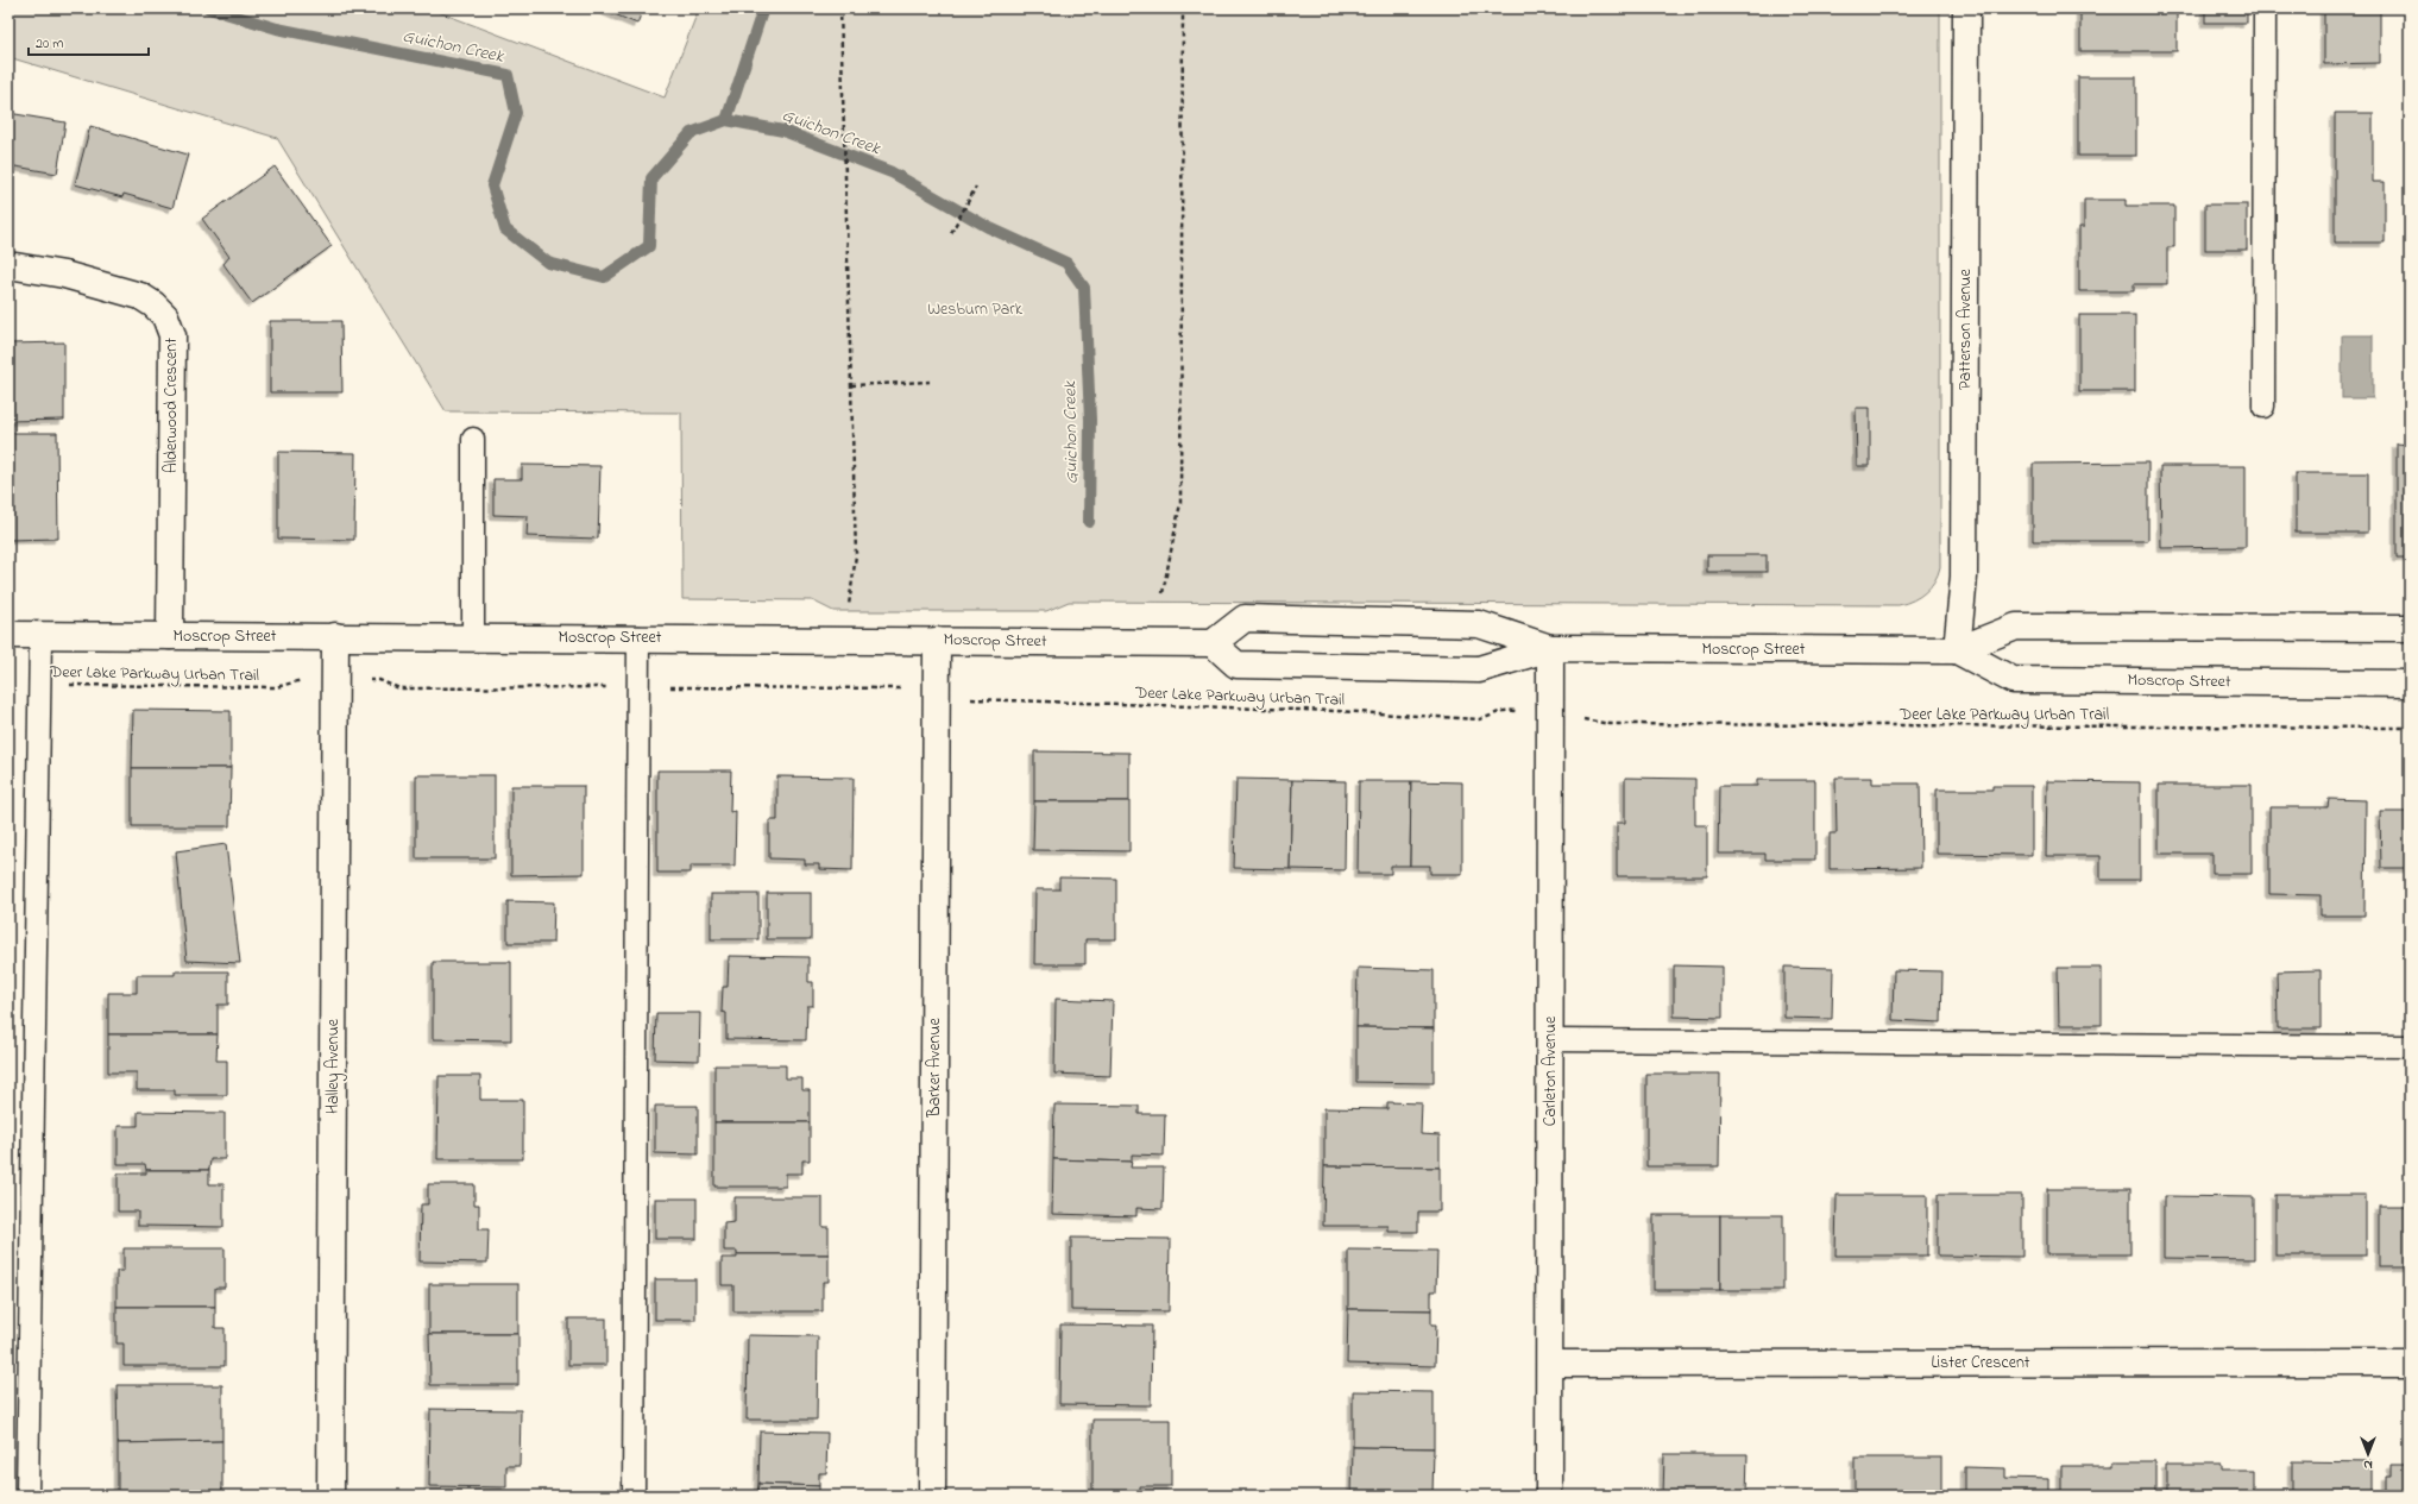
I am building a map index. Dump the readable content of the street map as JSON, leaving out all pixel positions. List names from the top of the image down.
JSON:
{
  "streets": {
    "street": [
      "Patterson Avenue",
      "Alderwood Crescent",
      "Moscrop Street",
      "Halley Avenue",
      "Barker Avenue",
      "Carleton Avenue",
      "Lister Crescent"
    ],
    "path": ["Deer Lake Parkway Urban Trail"]
  },
  "crossings": [
    ["Patterson Avenue", "Moscrop Street"],
    ["Alderwood Crescent", "Moscrop Street"],
    ["Moscrop Street", "Halley Avenue"],
    ["Moscrop Street", "Barker Avenue"],
    ["Moscrop Street", "Carleton Avenue"],
    ["Carleton Avenue", "Lister Crescent"]
  ],
  "water": ["Guichon Creek"],
  "parks": ["Wesburn Park"],
  "scale_bar": "20 m",
  "north": "bottom"
}
